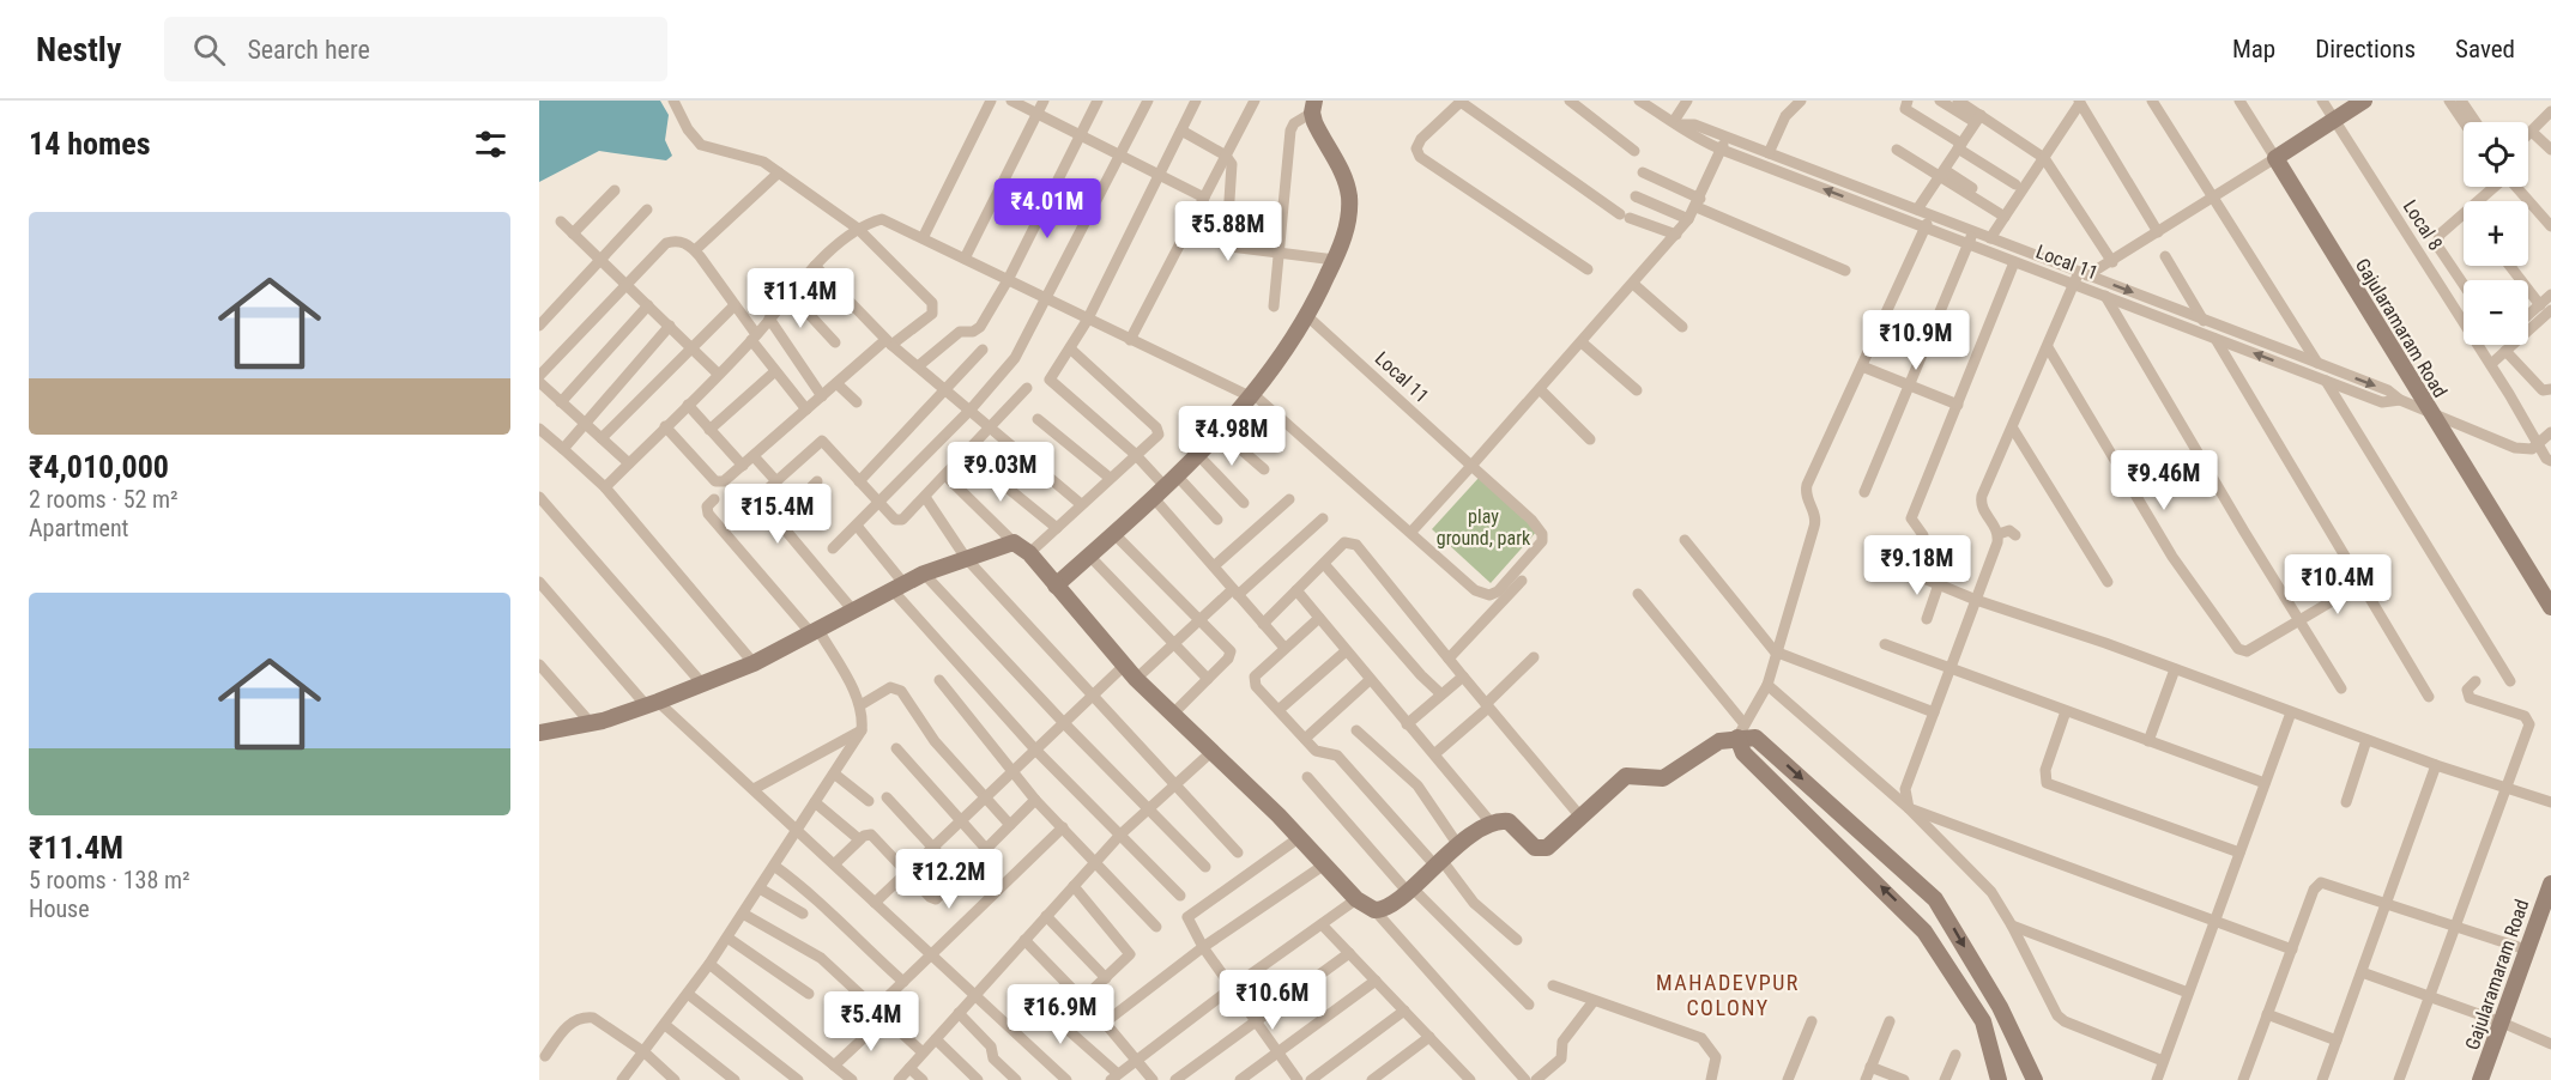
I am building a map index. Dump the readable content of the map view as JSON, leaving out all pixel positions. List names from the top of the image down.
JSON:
{
  "streets": {
    "street": ["Local 8", "Local 11", "Gajularamaram Road"]
  },
  "crossings": [
    ["Local 8", "Local 11"],
    ["Local 11", "Gajularamaram Road"]
  ],
  "districts": ["MAHADEVPUR COLONY"],
  "parks": ["play ground, park"],
  "page": {
    "header": "Nestly",
    "search": "Search here",
    "nav": ["Map", "Directions", "Saved"],
    "heading": "14 homes",
    "map_buttons": ["+", "−"],
    "price": [
      "₹4.01M",
      "₹5.88M",
      "₹11.4M",
      "₹10.9M",
      "₹4.98M",
      "₹9.03M",
      "₹9.46M",
      "₹15.4M",
      "₹9.18M",
      "₹10.4M",
      "₹12.2M",
      "₹10.6M",
      "₹16.9M",
      "₹5.4M"
    ],
    "list": [
      {
        "name": "₹4,010,000",
        "note": "2 rooms · 52 m² · Apartment"
      },
      {
        "name": "₹11.4M",
        "note": "5 rooms · 138 m² · House"
      }
    ]
  }
}
